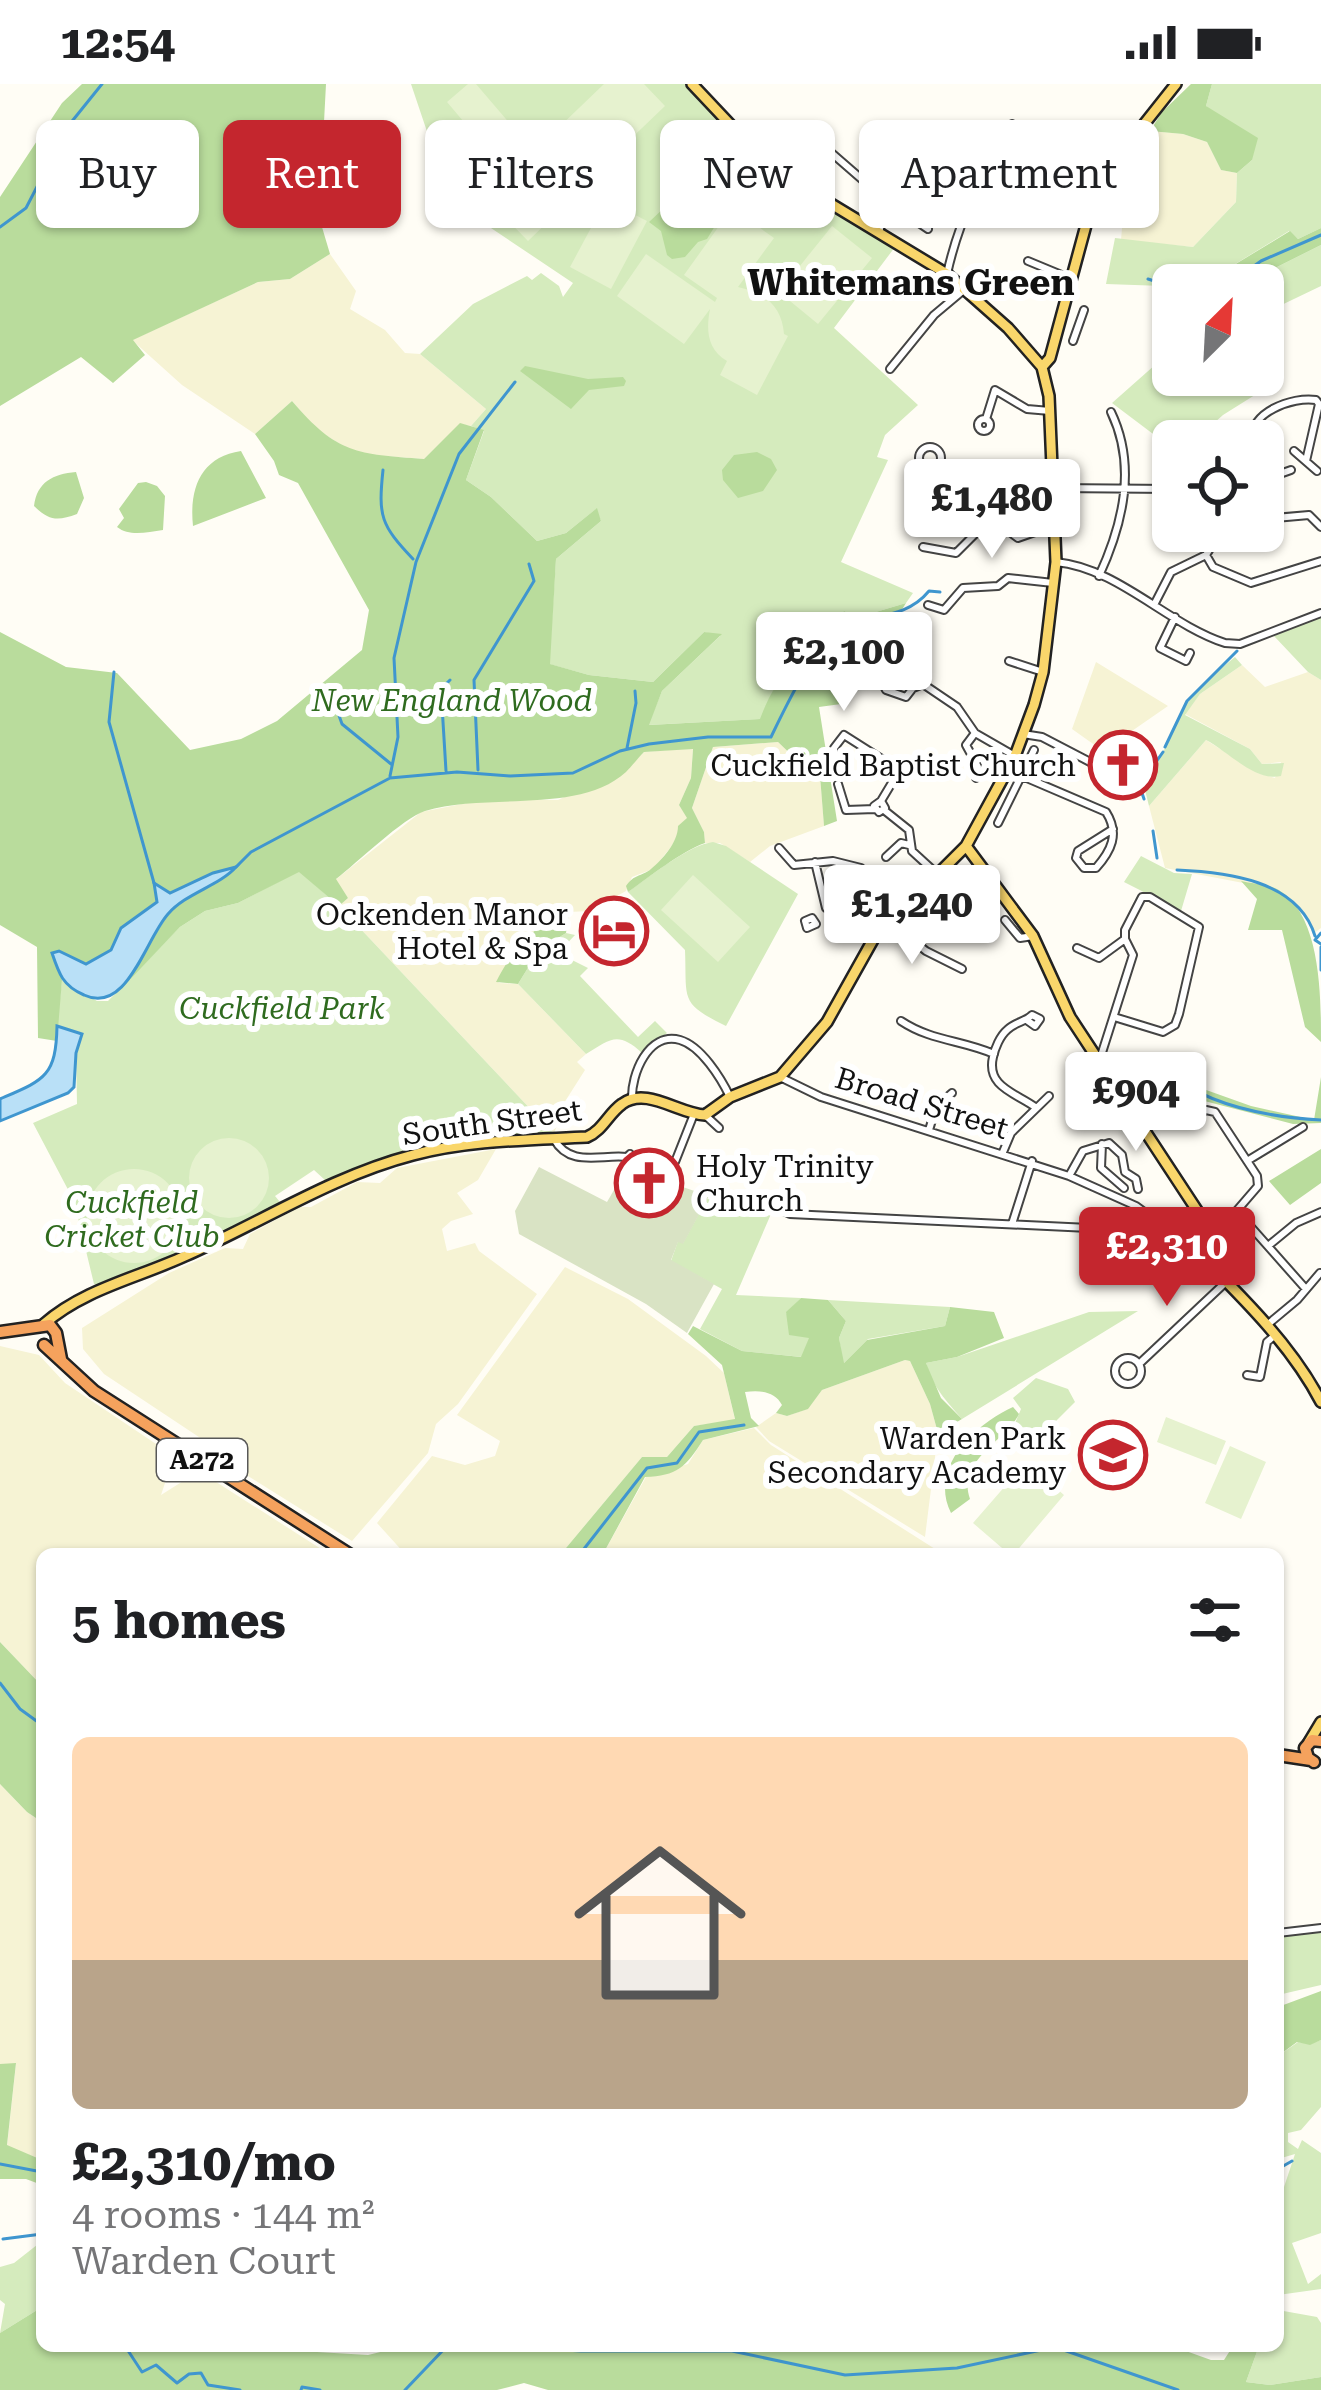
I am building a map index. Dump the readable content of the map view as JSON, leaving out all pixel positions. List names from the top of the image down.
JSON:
{
  "streets": {
    "highway": ["A272"],
    "main road": ["Broad Street", "South Street"]
  },
  "crossings": [
    ["South Street", "A272"]
  ],
  "districts": ["Whitemans Green"],
  "parks": ["New England Wood", "Cuckfield Park", "Cuckfield Cricket Club"],
  "places": {
    "church": ["Cuckfield Baptist Church", "Holy Trinity Church"],
    "hotel": ["Ockenden Manor Hotel & Spa"],
    "school or university": ["Warden Park Secondary Academy"]
  },
  "north": "top right",
  "page": {
    "status": "12:54",
    "chip": [
      "Buy",
      "Rent",
      "Filters",
      "New",
      "Apartment"
    ],
    "price": [
      "£1,480",
      "£2,100",
      "£1,240",
      "£904",
      "£2,310"
    ],
    "heading": "5 homes",
    "list": [
      {
        "name": "£2,310/mo",
        "note": "4 rooms · 144 m² · Warden Court"
      }
    ]
  }
}
